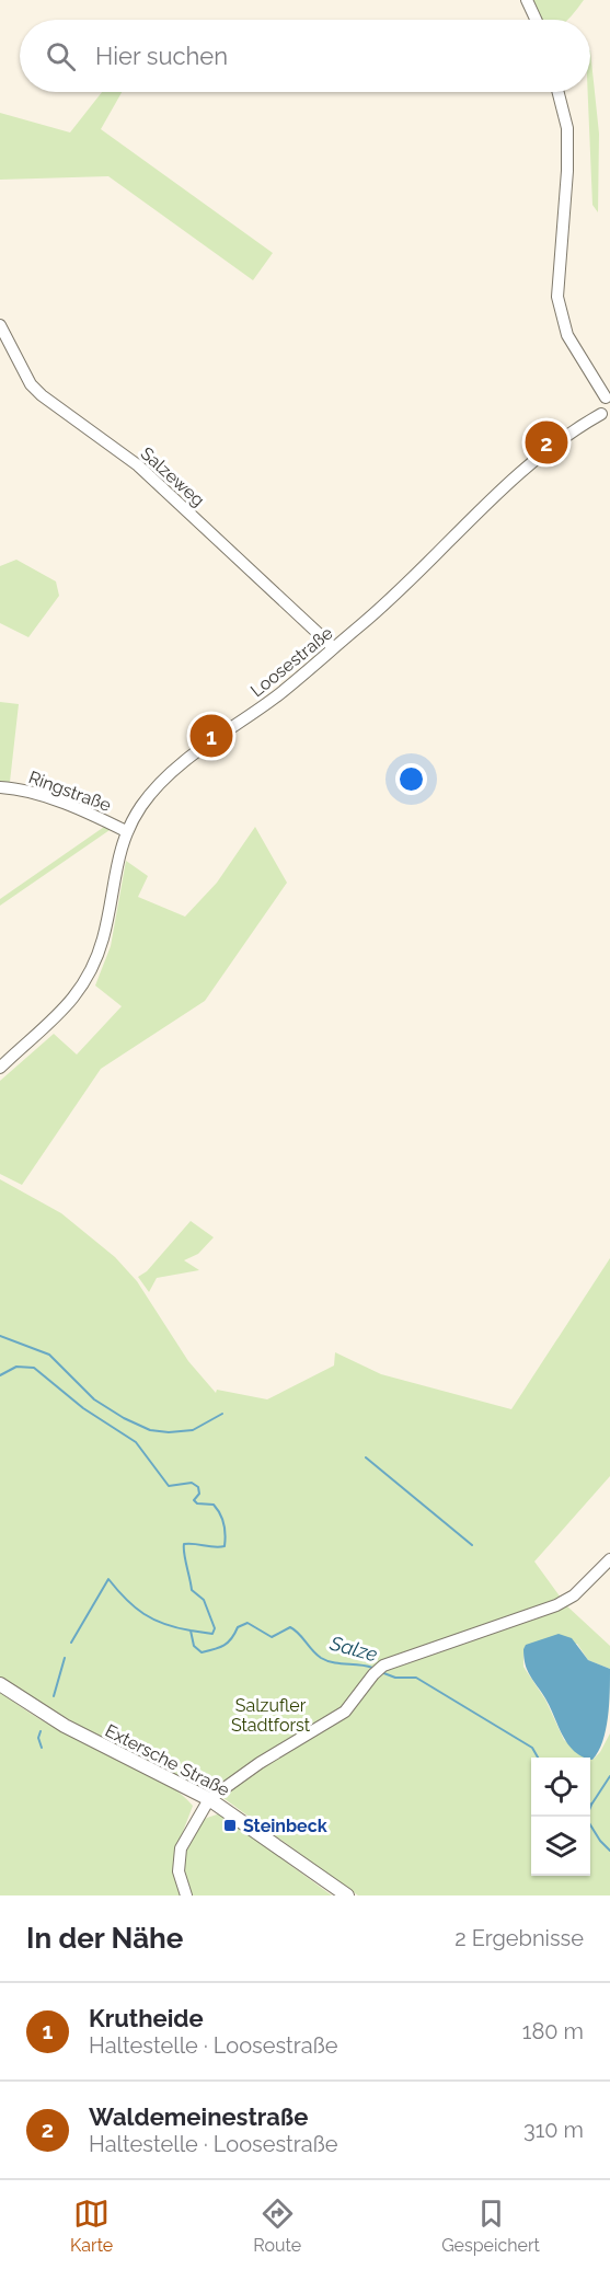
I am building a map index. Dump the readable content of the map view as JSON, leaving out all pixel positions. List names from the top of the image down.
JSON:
{
  "streets": {
    "main road": ["Extersche Straße"],
    "street": ["Salzeweg", "Loosestraße", "Ringstraße"]
  },
  "crossings": [
    ["Salzeweg", "Loosestraße"],
    ["Loosestraße", "Ringstraße"]
  ],
  "water": ["Salze"],
  "parks": ["Salzufler Stadtforst"],
  "places": {
    "transit": ["Steinbeck"]
  },
  "page": {
    "search": "Hier suchen",
    "pins": ["2", "1"],
    "heading": ["In der Nähe", "2 Ergebnisse"],
    "list": [
      {
        "mark": "1",
        "name": "Krutheide",
        "note": "Haltestelle · Loosestraße",
        "value": "180 m"
      },
      {
        "mark": "2",
        "name": "Waldemeinestraße",
        "note": "Haltestelle · Loosestraße",
        "value": "310 m"
      }
    ],
    "nav": ["Karte", "Route", "Gespeichert"]
  }
}
